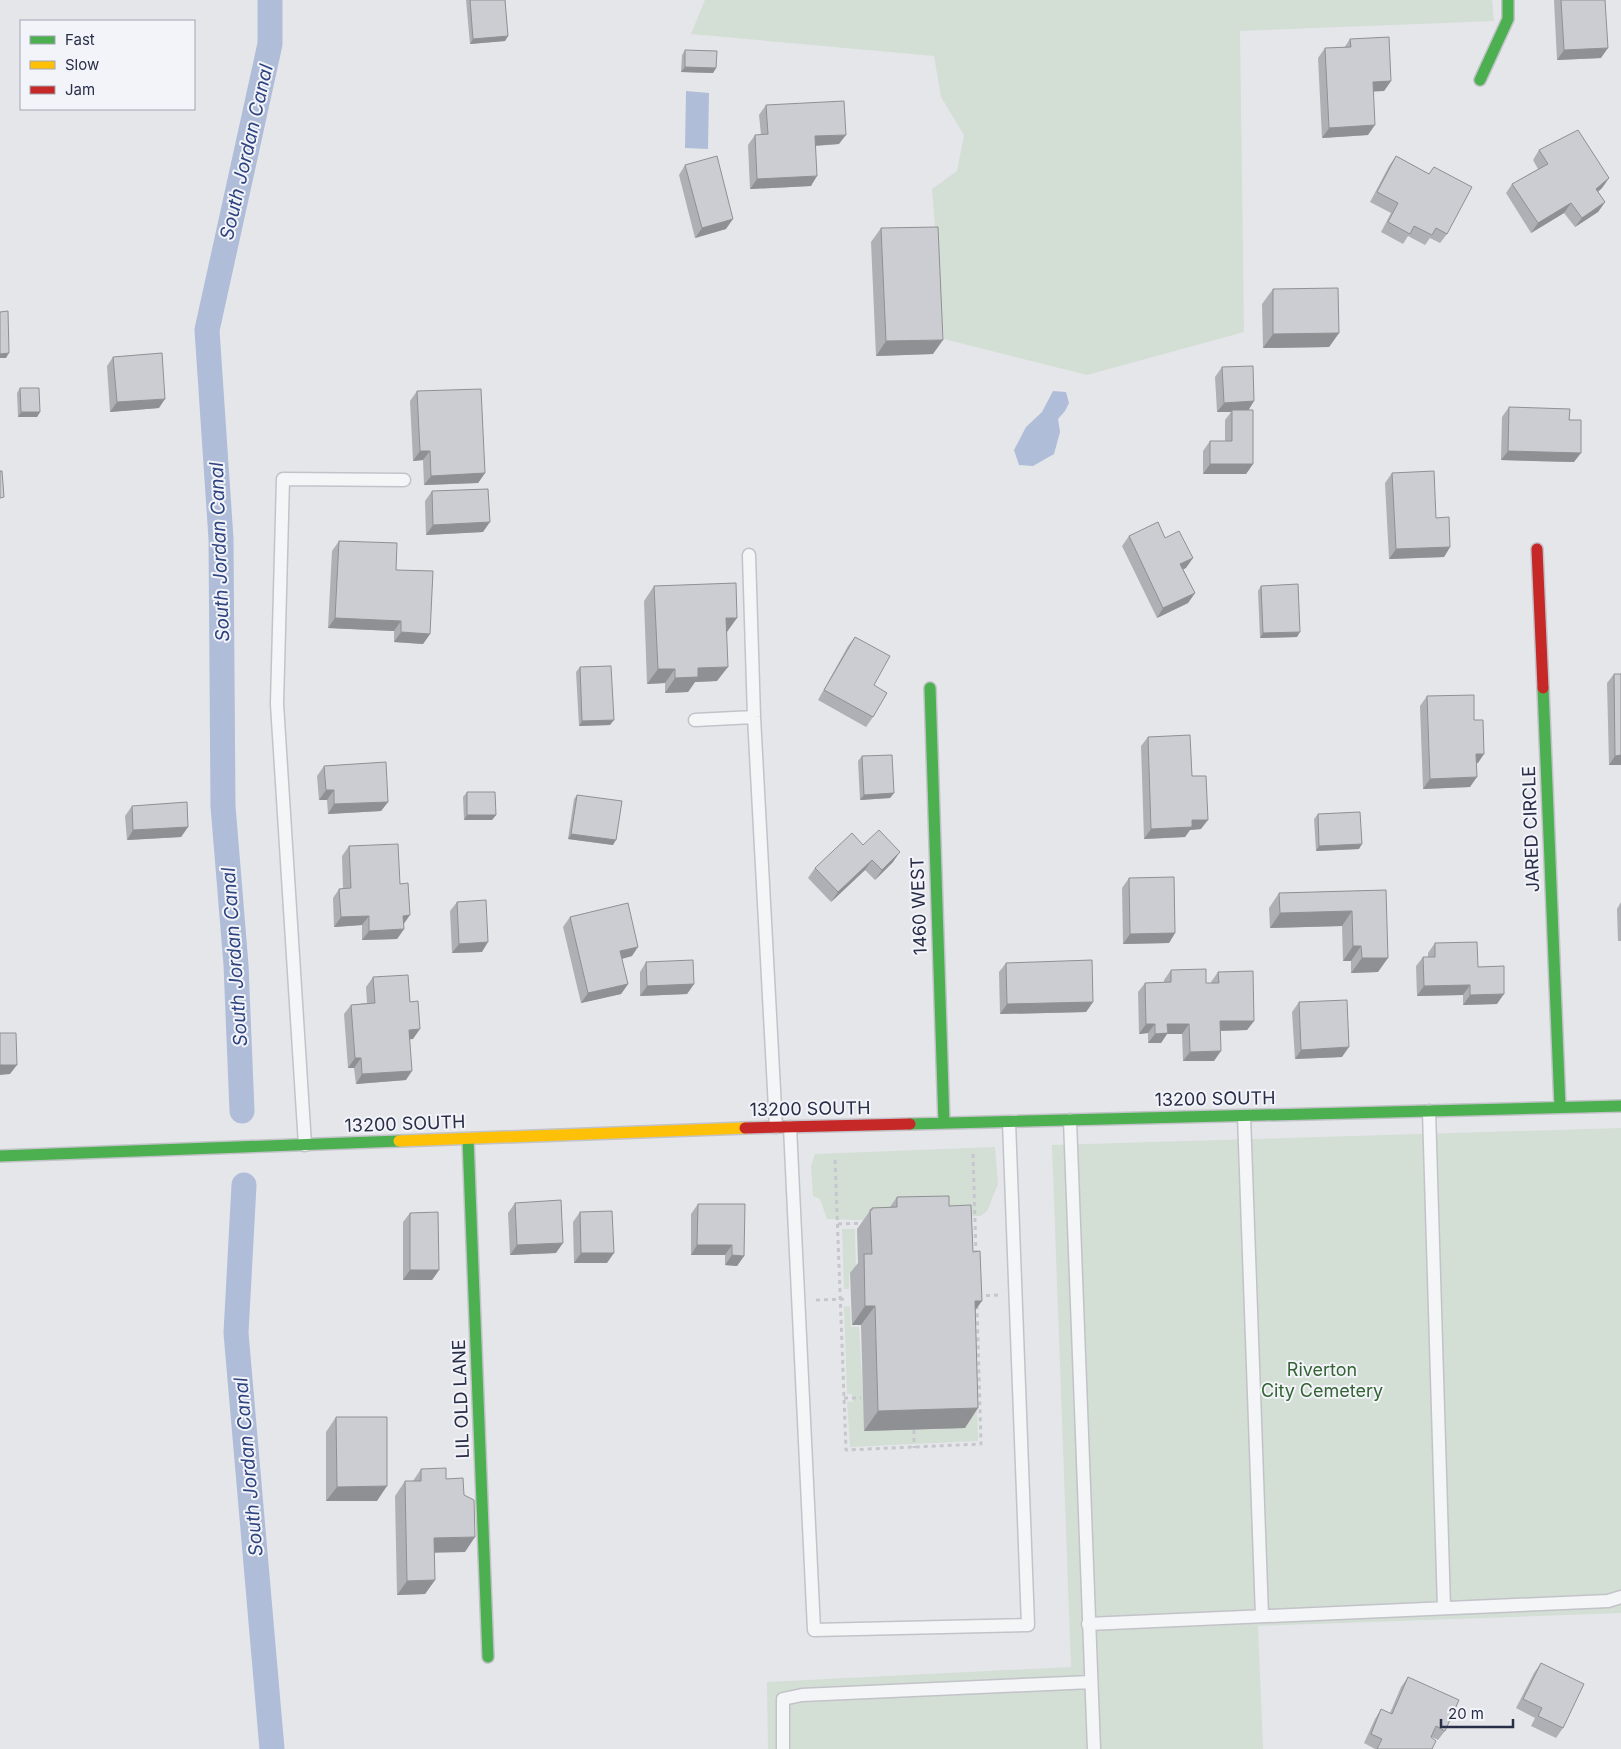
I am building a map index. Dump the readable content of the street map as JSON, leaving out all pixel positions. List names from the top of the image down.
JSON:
{
  "streets": {
    "street": [
      "JARED CIRCLE",
      "1460 WEST",
      "13200 SOUTH",
      "LIL OLD LANE"
    ]
  },
  "crossings": [
    ["JARED CIRCLE", "13200 SOUTH"],
    ["1460 WEST", "13200 SOUTH"],
    ["13200 SOUTH", "LIL OLD LANE"]
  ],
  "water": ["South Jordan Canal"],
  "parks": ["Riverton City Cemetery"],
  "legend": ["Fast", "Slow", "Jam"],
  "scale_bar": "20 m"
}
